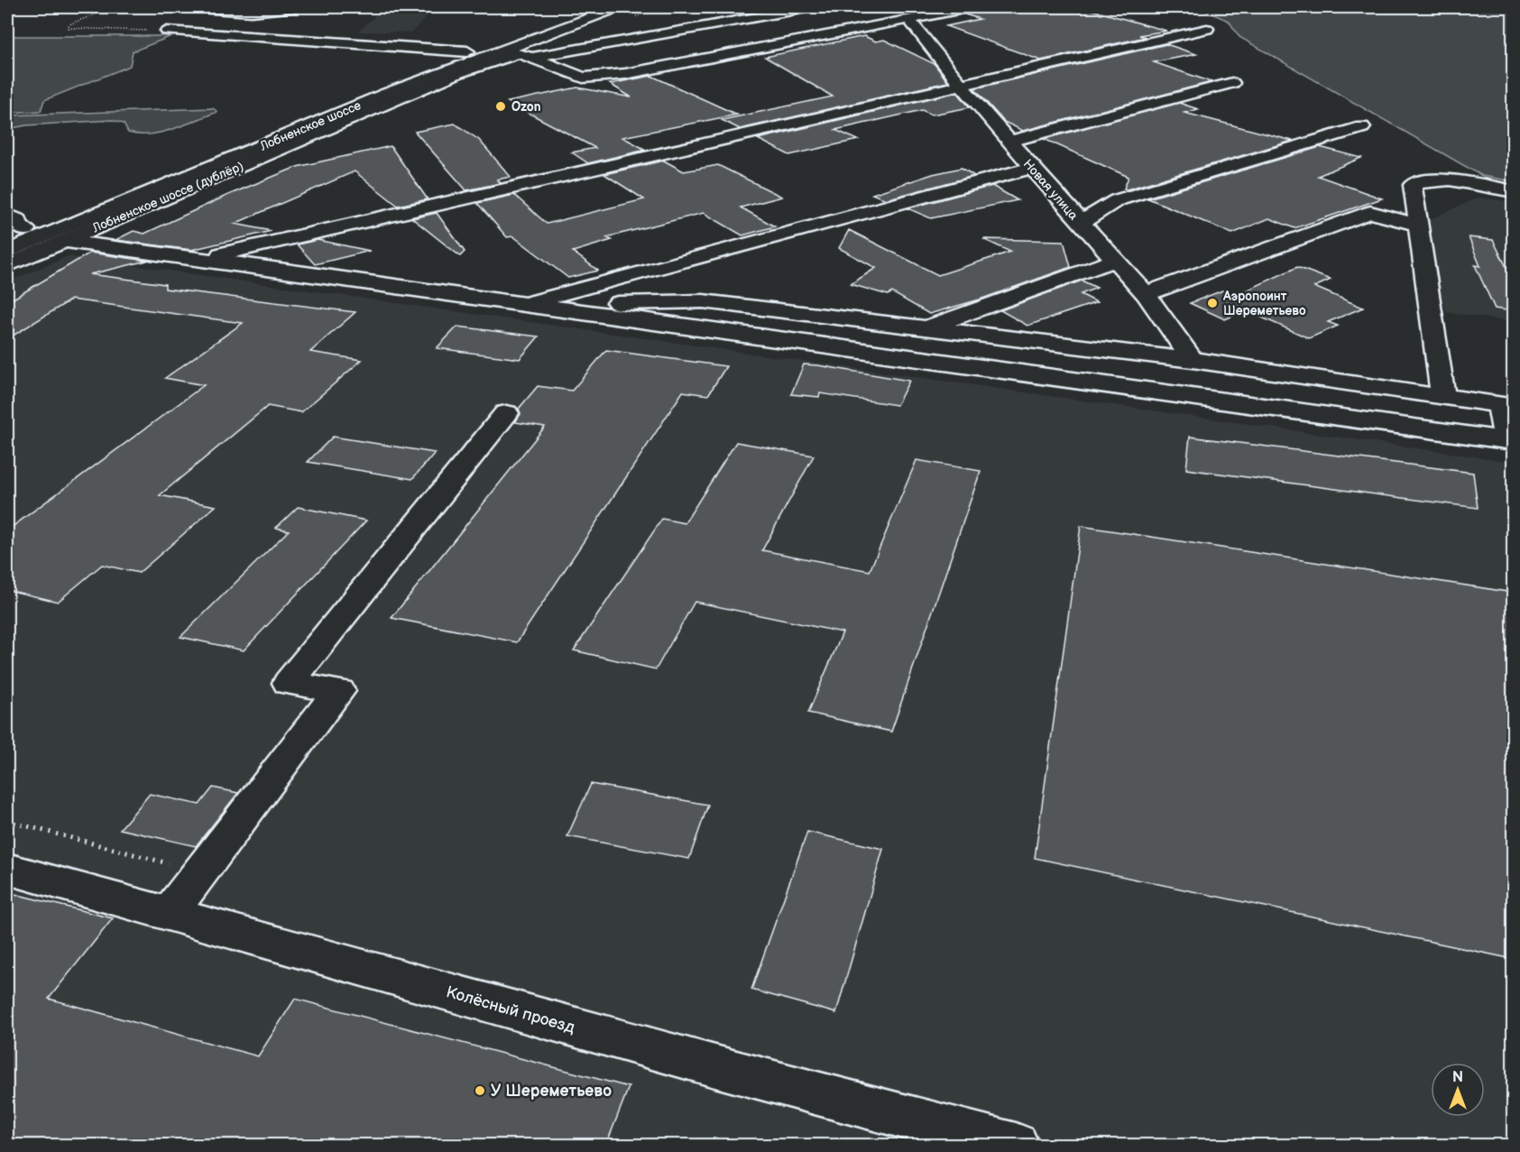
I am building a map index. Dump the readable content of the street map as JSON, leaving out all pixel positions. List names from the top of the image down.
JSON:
{
  "streets": {
    "street": [
      "Лобненское шоссе",
      "Новая улица",
      "Лобненское шоссе (дублёр)",
      "Колёсный проезд"
    ]
  },
  "crossings": [
    ["Лобненское шоссе", "Лобненское шоссе (дублёр)"]
  ],
  "places": ["Ozon", "Аэропоинт Шереметьево", "У Шереметьево"],
  "north": "top"
}
